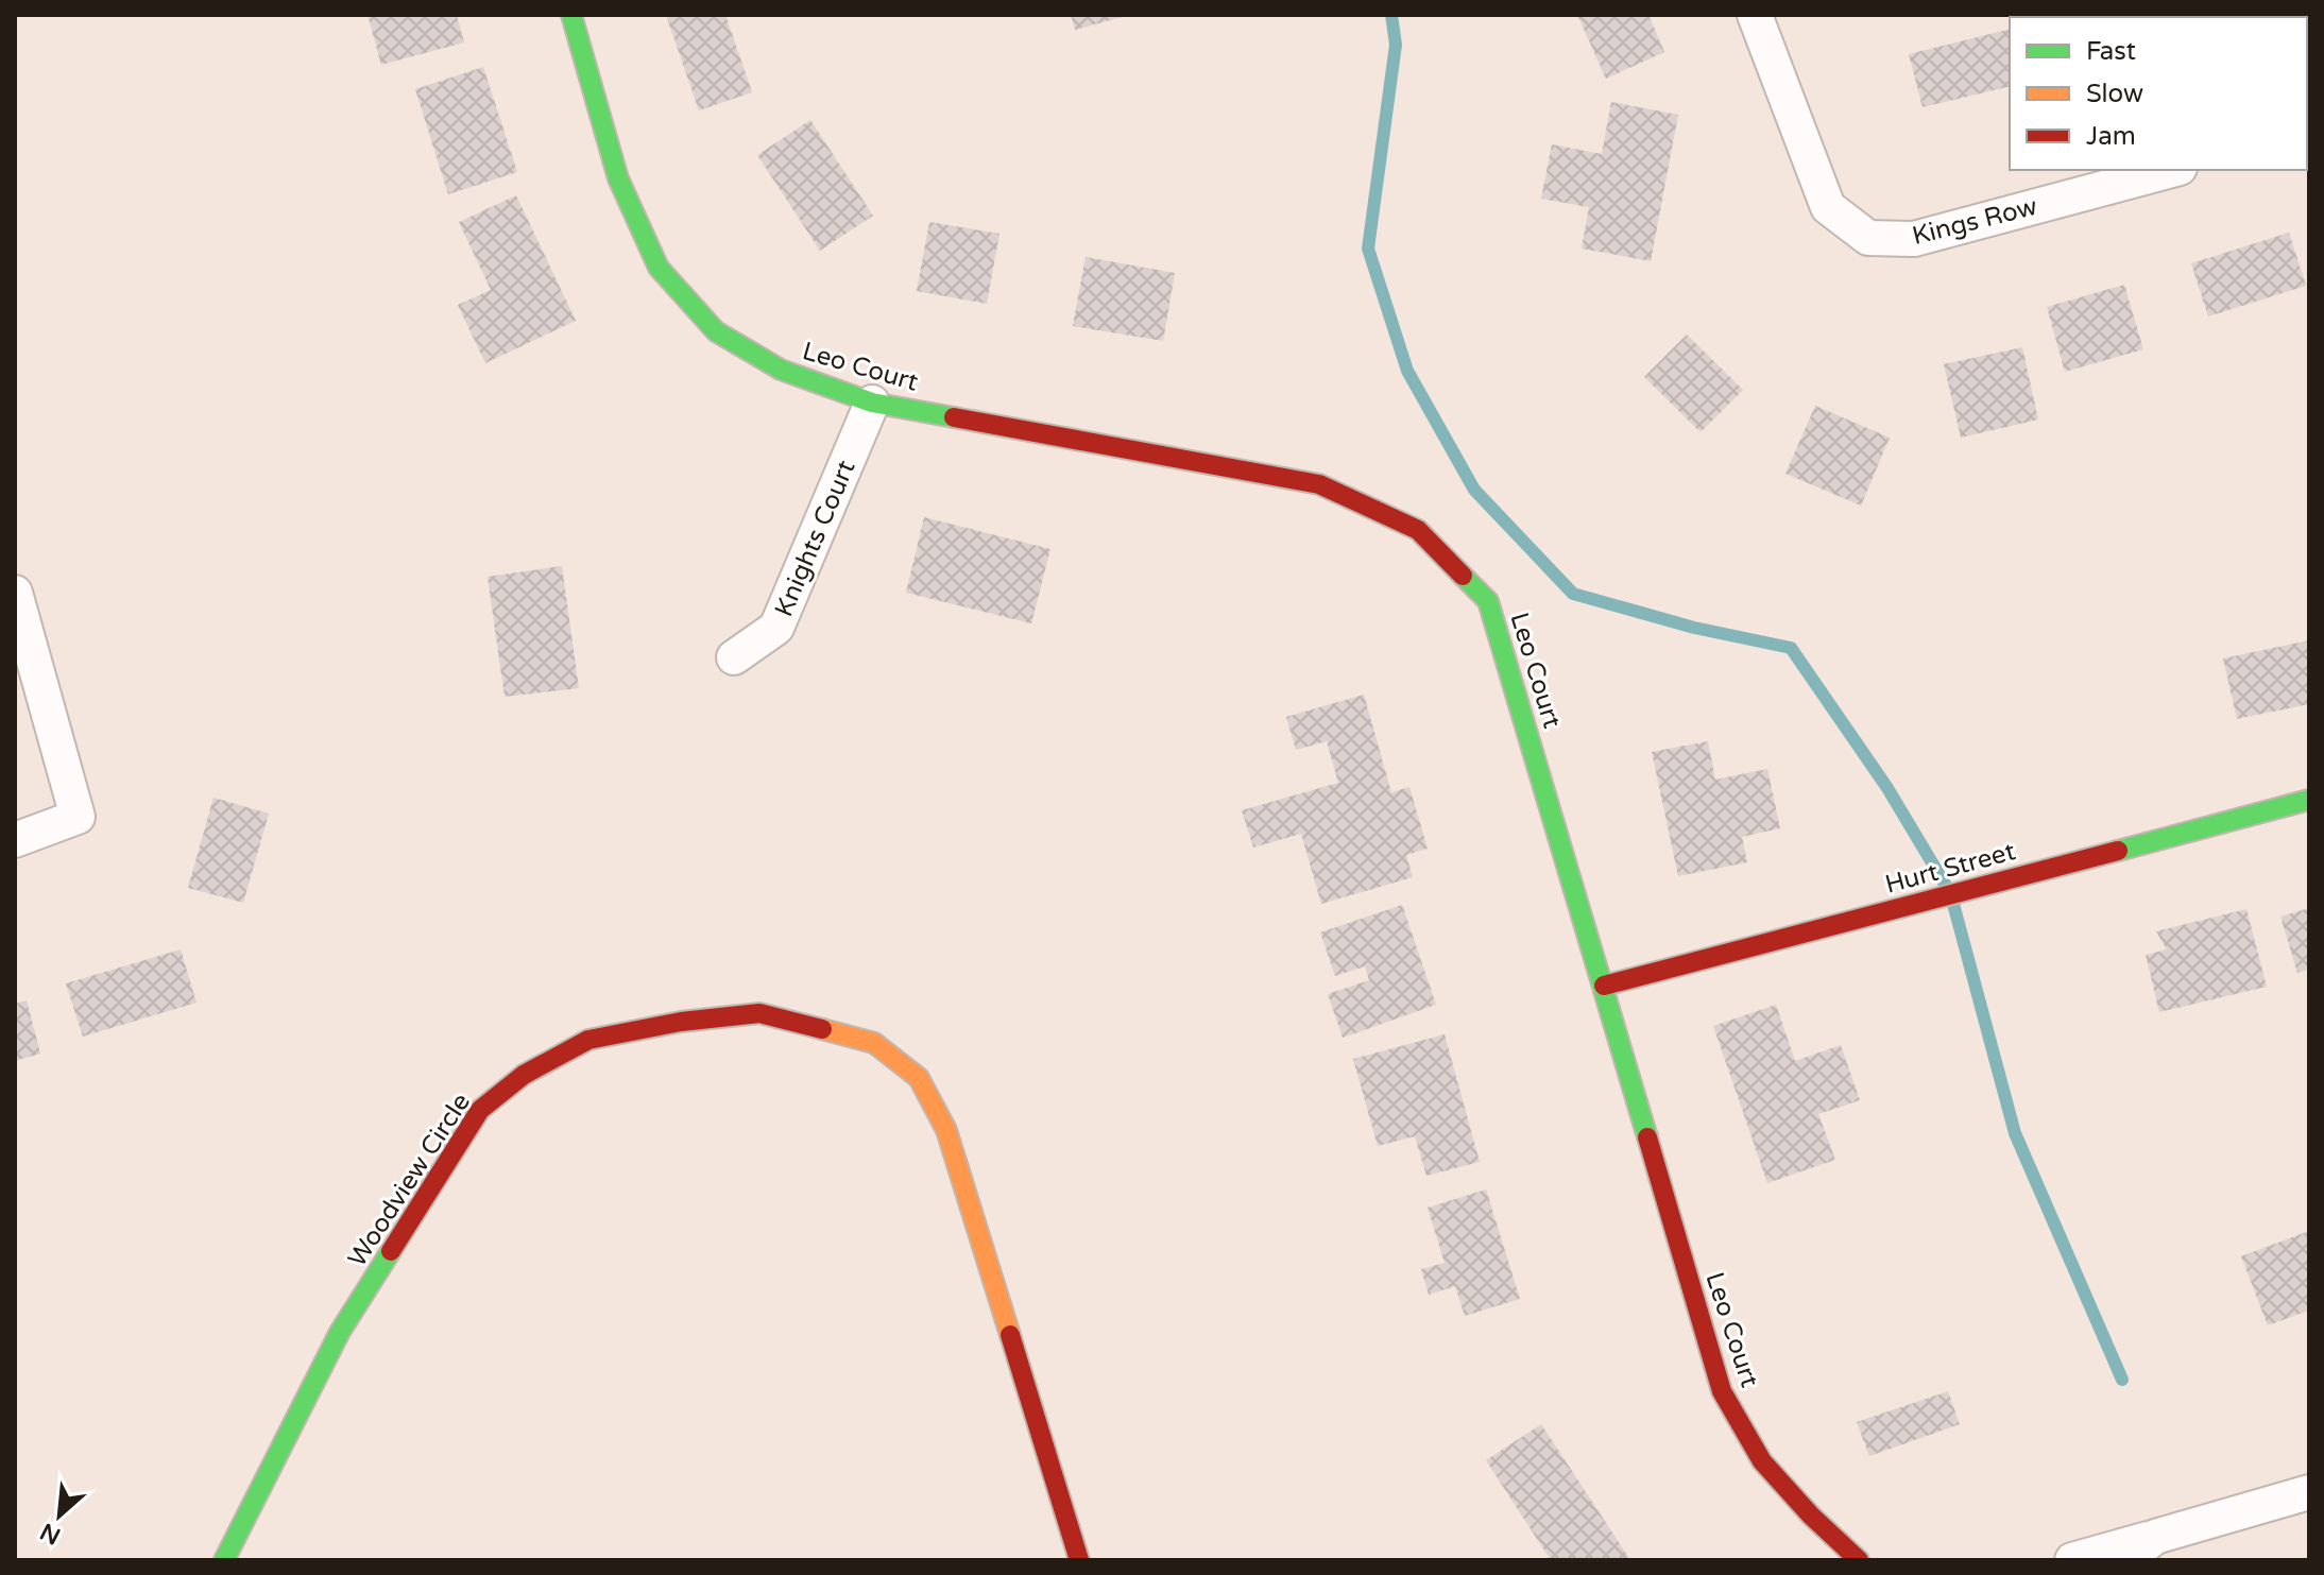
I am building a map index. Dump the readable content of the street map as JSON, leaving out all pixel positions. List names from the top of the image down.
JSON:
{
  "streets": {
    "street": [
      "Kings Row",
      "Leo Court",
      "Knights Court",
      "Hurt Street",
      "Woodview Circle"
    ]
  },
  "crossings": [
    ["Leo Court", "Knights Court"],
    ["Leo Court", "Hurt Street"]
  ],
  "legend": ["Fast", "Slow", "Jam"],
  "north": "bottom left"
}
